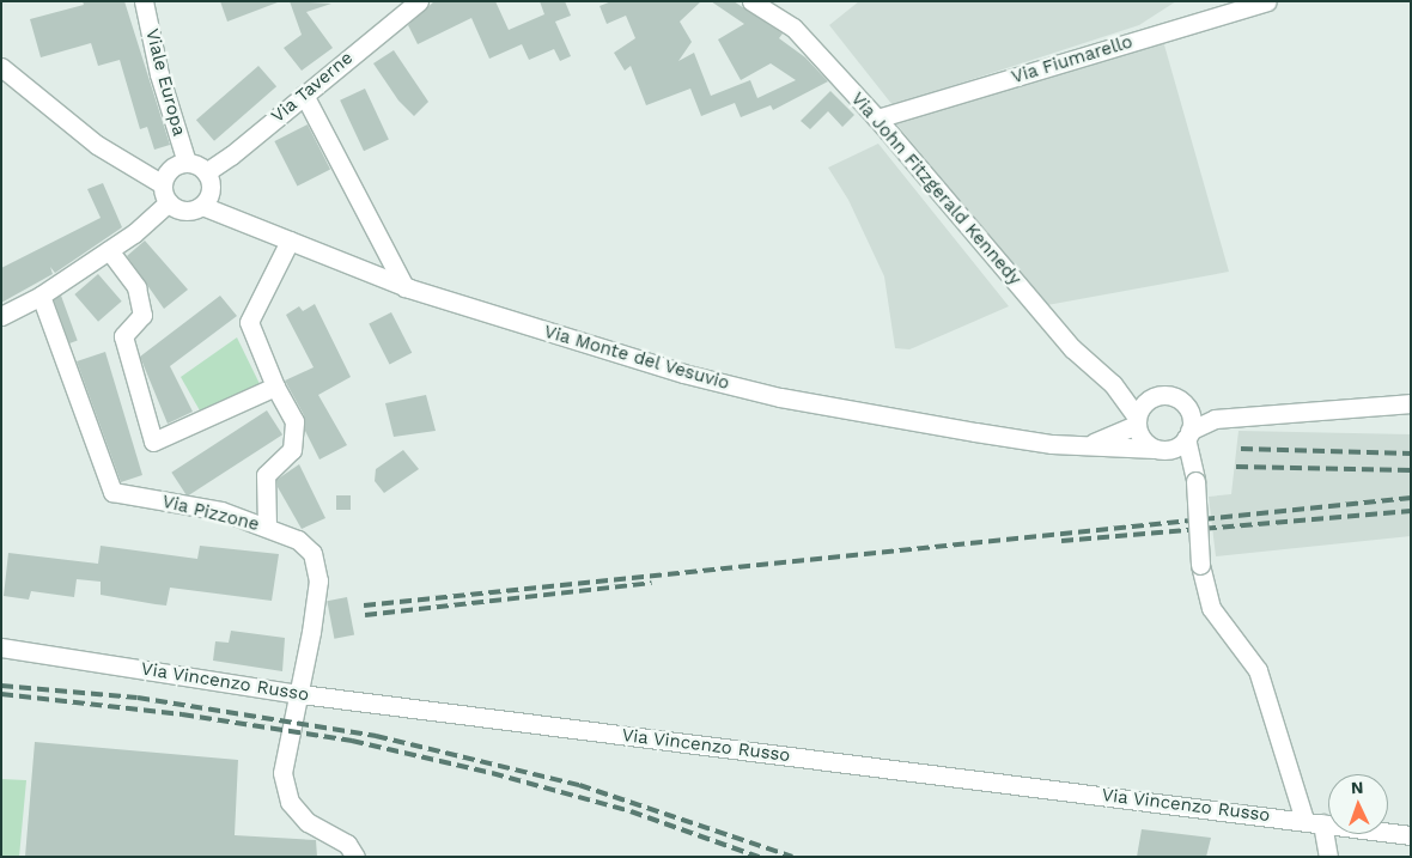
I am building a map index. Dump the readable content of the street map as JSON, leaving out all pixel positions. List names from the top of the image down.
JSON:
{
  "streets": {
    "street": [
      "Via Fiumarello",
      "Viale Europa",
      "Via Taverne",
      "Via John Fitzgerald Kennedy",
      "Via Monte del Vesuvio",
      "Via Pizzone",
      "Via Vincenzo Russo"
    ]
  },
  "crossings": [
    ["Via Fiumarello", "Via John Fitzgerald Kennedy"],
    ["Viale Europa", "Via Taverne"],
    ["Viale Europa", "Via Monte del Vesuvio"],
    ["Via Taverne", "Via Monte del Vesuvio"],
    ["Via John Fitzgerald Kennedy", "Via Monte del Vesuvio"],
    ["Via Pizzone", "Via Vincenzo Russo"]
  ],
  "north": "top"
}
